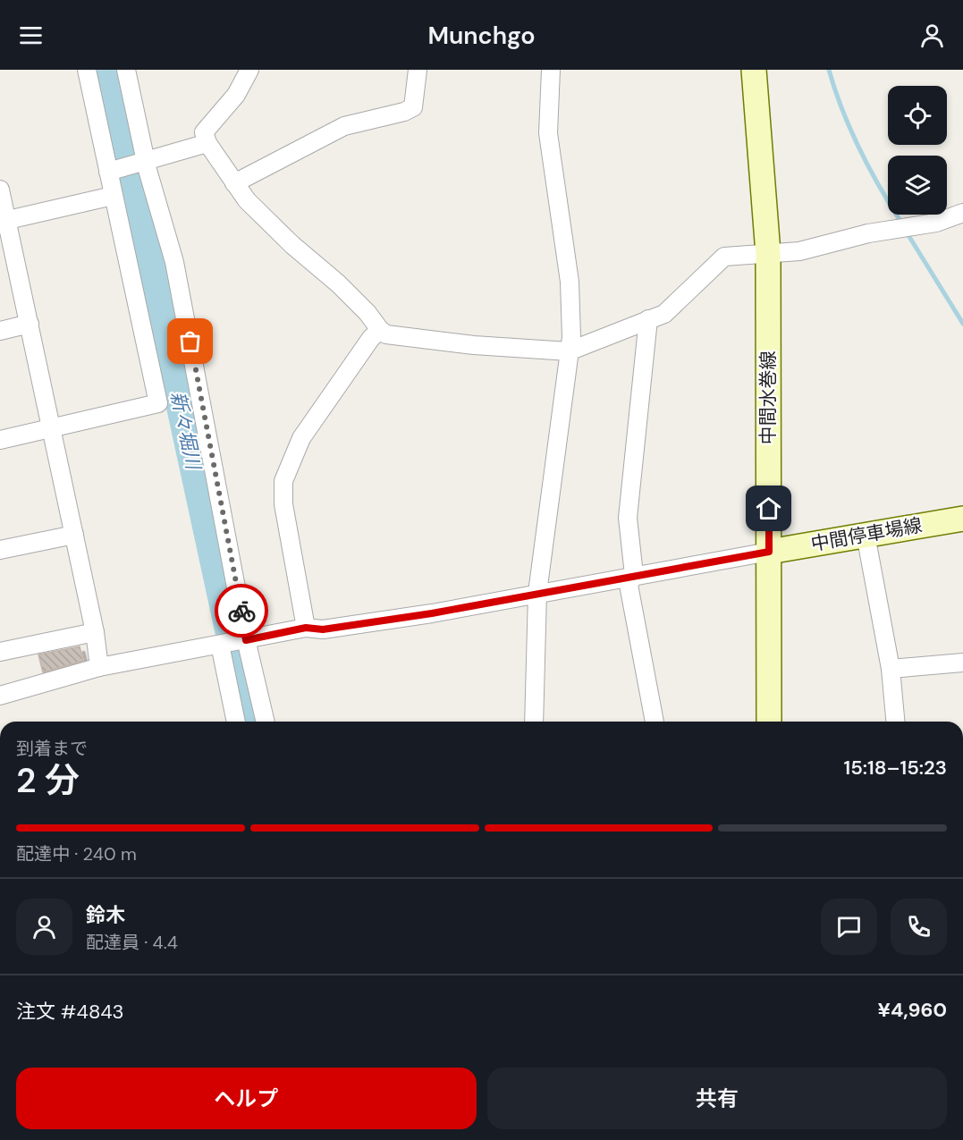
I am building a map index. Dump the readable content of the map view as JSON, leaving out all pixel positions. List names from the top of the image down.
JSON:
{
  "streets": {
    "main road": ["中間水巻線", "中間停車場線"]
  },
  "crossings": [
    ["中間水巻線", "中間停車場線"]
  ],
  "water": ["新々堀川"],
  "page": {
    "header": "Munchgo",
    "heading": ["2 分", "到着まで", "15:18–15:23"],
    "panel": [
      "鈴木",
      "配達員 · 4.4",
      "注文 #4843",
      "¥4,960"
    ],
    "bar": "配達中 · 240 m",
    "buttons": ["ヘルプ", "共有"]
  }
}
